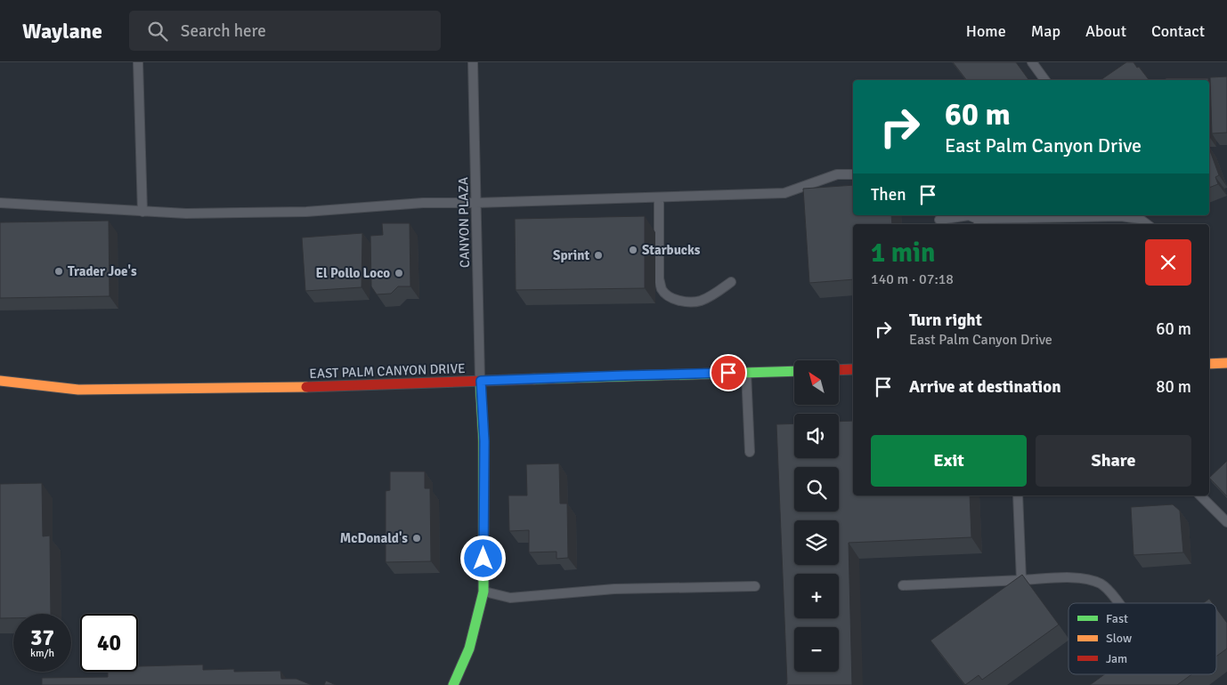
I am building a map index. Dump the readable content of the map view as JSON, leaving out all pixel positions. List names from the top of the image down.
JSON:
{
  "streets": {
    "main road": ["EAST PALM CANYON DRIVE"],
    "lane": ["CANYON PLAZA"]
  },
  "crossings": [
    ["CANYON PLAZA", "EAST PALM CANYON DRIVE"]
  ],
  "places": [
    "Starbucks",
    "Sprint",
    "Trader Joe's",
    "El Pollo Loco",
    "McDonald's"
  ],
  "legend": ["Fast", "Slow", "Jam"],
  "north": "top left",
  "page": {
    "header": "Waylane",
    "search": "Search here",
    "nav": [
      "Home",
      "Map",
      "About",
      "Contact"
    ],
    "turn": ["60 m", "East Palm Canyon Drive"],
    "then": "Then",
    "heading": ["1 min", "140 m · 07:18"],
    "list": [
      {
        "name": "Turn right",
        "note": "East Palm Canyon Drive",
        "value": "60 m"
      },
      {
        "name": "Arrive at destination",
        "value": "80 m"
      }
    ],
    "map_buttons": ["+", "−"],
    "buttons": ["Exit", "Share"],
    "speed": "37 km/h",
    "limit": "40"
  }
}
